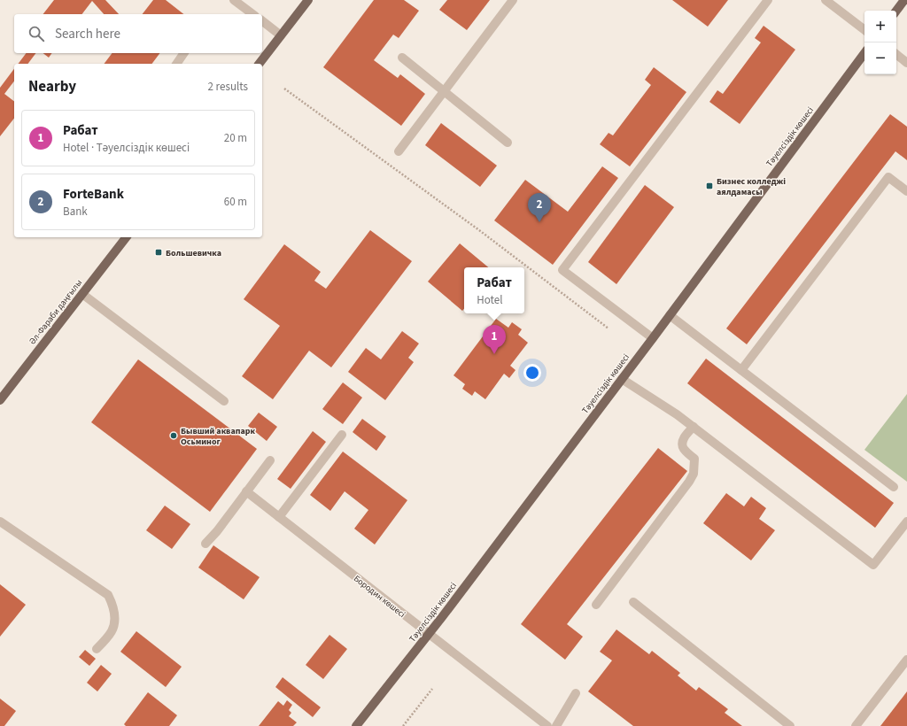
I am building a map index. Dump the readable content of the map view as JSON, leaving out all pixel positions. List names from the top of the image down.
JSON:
{
  "streets": {
    "main road": ["Тәуелсіздік көшесі", "Әл-Фараби даңғылы"],
    "street": ["Бородин көшесі"]
  },
  "crossings": [
    ["Тәуелсіздік көшесі", "Бородин көшесі"]
  ],
  "places": {
    "transit": ["Бизнес колледжі аялдамасы", "Большевичка"],
    "other": ["Бывший аквапарк Осьминог"]
  },
  "page": {
    "map_buttons": ["+", "−"],
    "search": "Search here",
    "heading": ["Nearby", "2 results"],
    "list": [
      {
        "mark": "1",
        "name": "Рабат",
        "note": "Hotel · Тәуелсіздік көшесі",
        "value": "20 m"
      },
      {
        "mark": "2",
        "name": "ForteBank",
        "note": "Bank",
        "value": "60 m"
      }
    ],
    "pins": ["2", "1"],
    "popup": ["Рабат", "Hotel"]
  }
}
